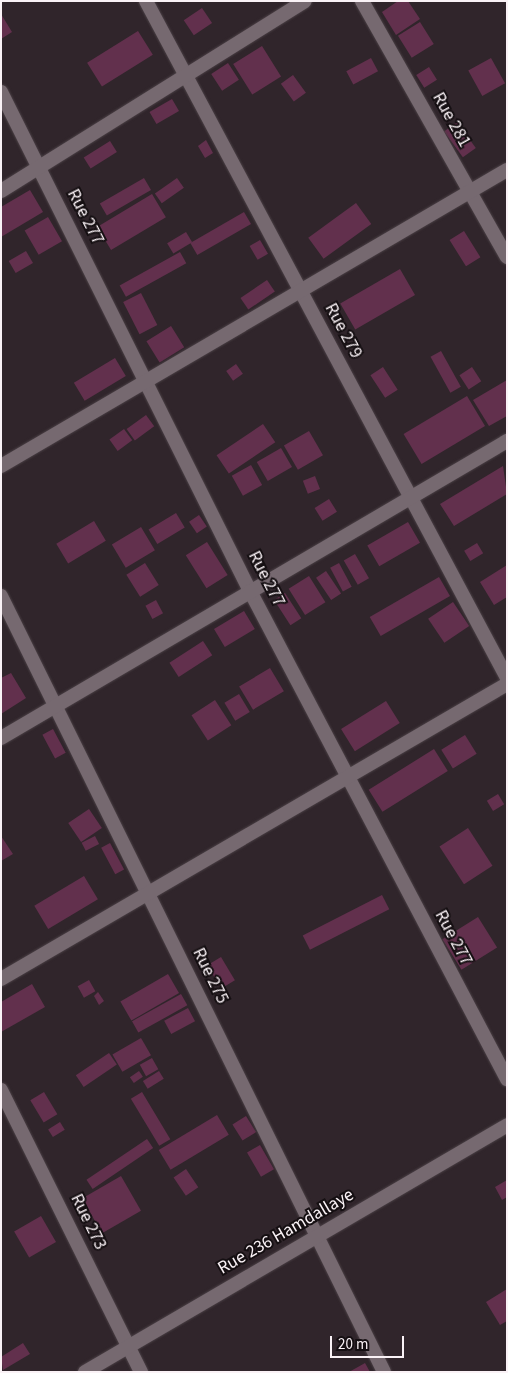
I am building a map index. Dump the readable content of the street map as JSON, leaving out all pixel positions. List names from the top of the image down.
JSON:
{
  "streets": {
    "street": [
      "Rue 281",
      "Rue 277",
      "Rue 279",
      "Rue 275",
      "Rue 273",
      "Rue 236 Hamdallaye"
    ]
  },
  "crossings": [
    ["Rue 275", "Rue 236 Hamdallaye"],
    ["Rue 273", "Rue 236 Hamdallaye"]
  ],
  "scale_bar": "20 m"
}
